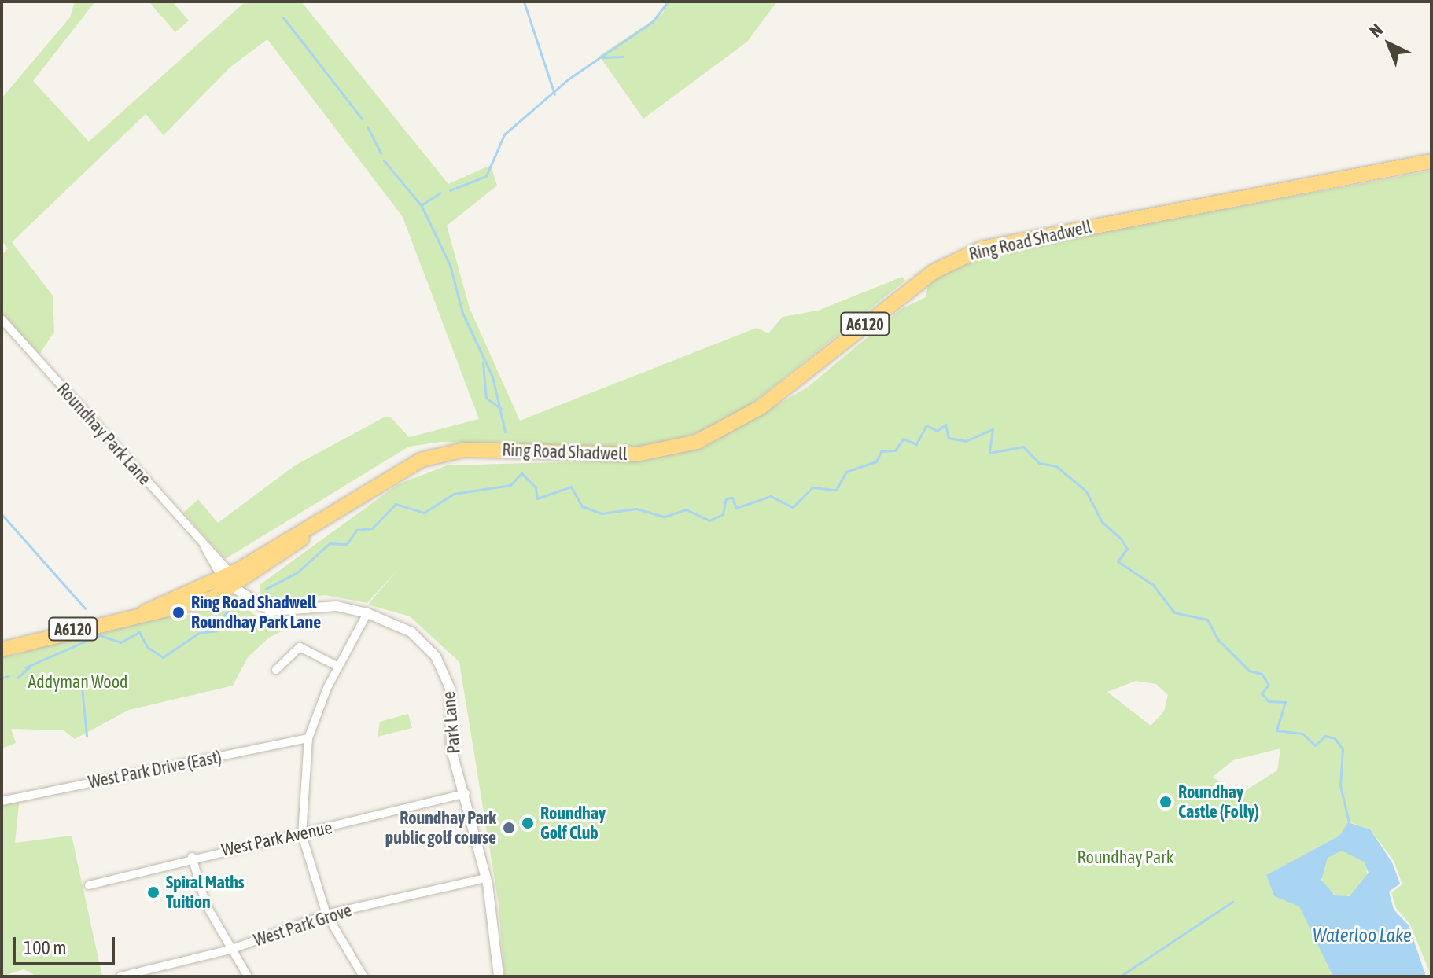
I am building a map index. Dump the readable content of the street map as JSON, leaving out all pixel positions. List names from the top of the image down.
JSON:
{
  "streets": {
    "highway": ["Ring Road Shadwell", "A6120"],
    "street": [
      "Roundhay Park Lane",
      "Park Lane",
      "West Park Drive (East)",
      "West Park Avenue",
      "West Park Grove"
    ]
  },
  "crossings": [
    ["Ring Road Shadwell", "A6120"],
    ["Ring Road Shadwell", "Roundhay Park Lane"],
    ["Ring Road Shadwell", "Park Lane"],
    ["A6120", "Roundhay Park Lane"],
    ["A6120", "Park Lane"],
    ["Roundhay Park Lane", "Park Lane"],
    ["Park Lane", "West Park Avenue"],
    ["Park Lane", "West Park Grove"]
  ],
  "water": ["Waterloo Lake"],
  "parks": ["Addyman Wood", "Roundhay Park"],
  "places": [
    "Ring Road Shadwell Roundhay Park Lane",
    "Roundhay Castle (Folly)",
    "Roundhay Golf Club",
    "Roundhay Park public golf course",
    "Spiral Maths Tuition"
  ],
  "scale_bar": "100 m",
  "north": "top left"
}
